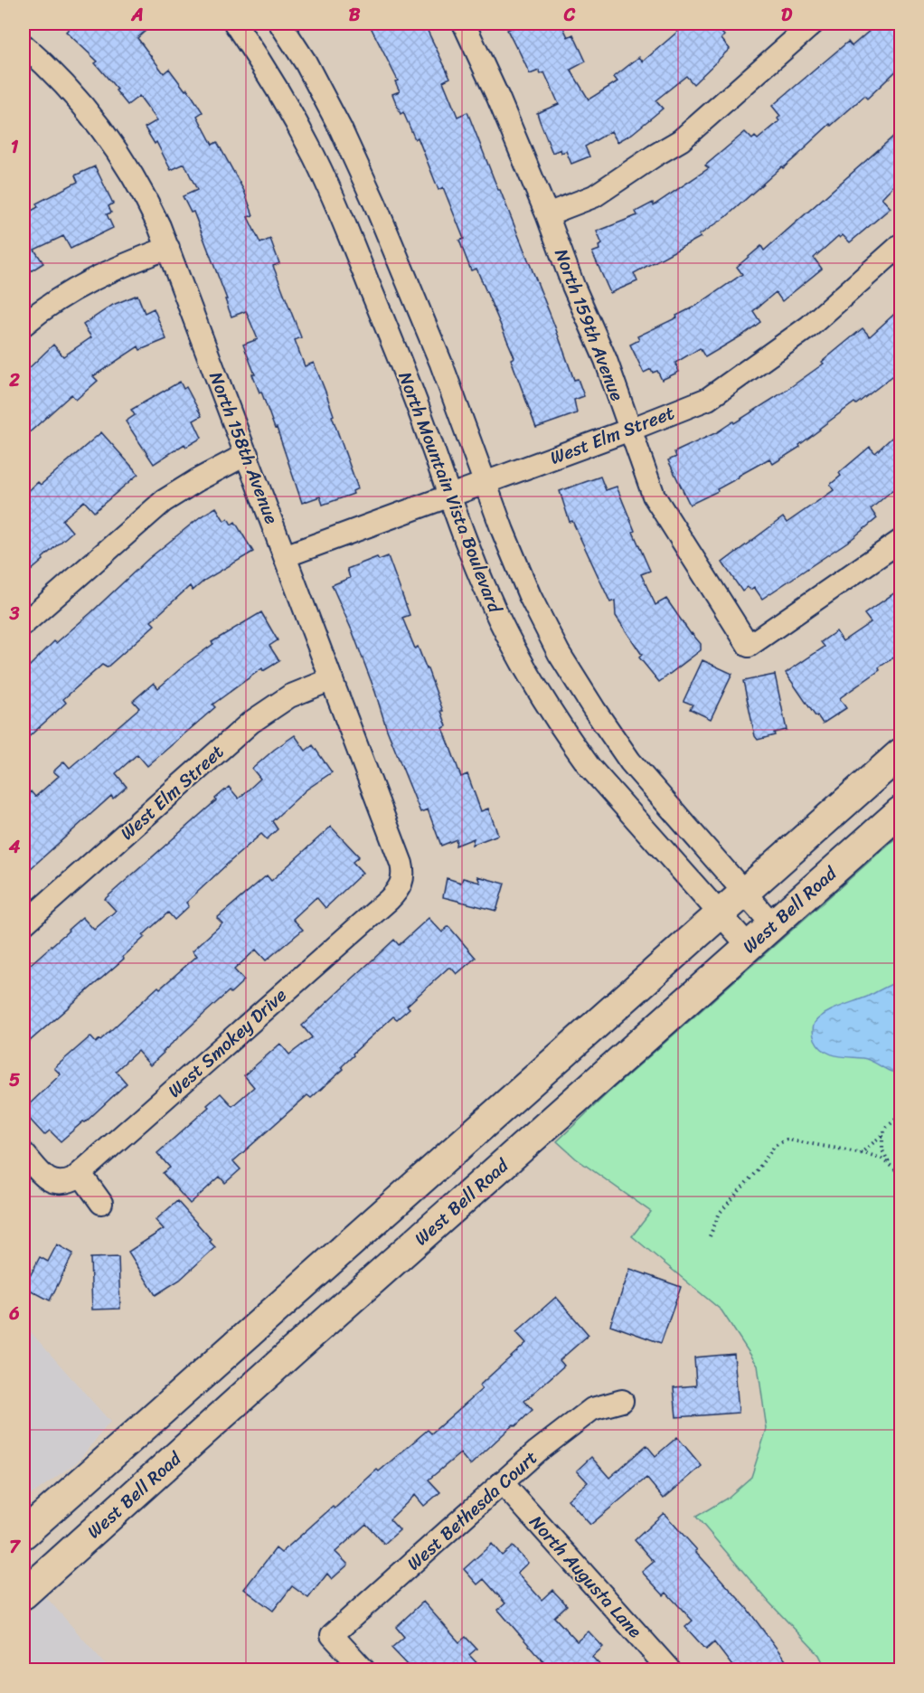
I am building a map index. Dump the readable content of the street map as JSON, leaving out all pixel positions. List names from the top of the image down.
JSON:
{
  "streets": {
    "main road": ["West Bell Road"],
    "street": [
      "North 159th Avenue",
      "West Elm Street",
      "North 158th Avenue",
      "North Mountain Vista Boulevard",
      "West Smokey Drive",
      "West Bethesda Court",
      "North Augusta Lane"
    ]
  },
  "crossings": [
    ["North 159th Avenue", "West Elm Street"],
    ["West Elm Street", "North 158th Avenue"],
    ["West Elm Street", "North Mountain Vista Boulevard"],
    ["North 158th Avenue", "West Smokey Drive"],
    ["North Mountain Vista Boulevard", "West Bell Road"],
    ["West Bethesda Court", "North Augusta Lane"]
  ],
  "grid": {
    "columns": [
      "A",
      "B",
      "C",
      "D"
    ],
    "rows": [
      "1",
      "2",
      "3",
      "4",
      "5",
      "6",
      "7"
    ]
  }
}
